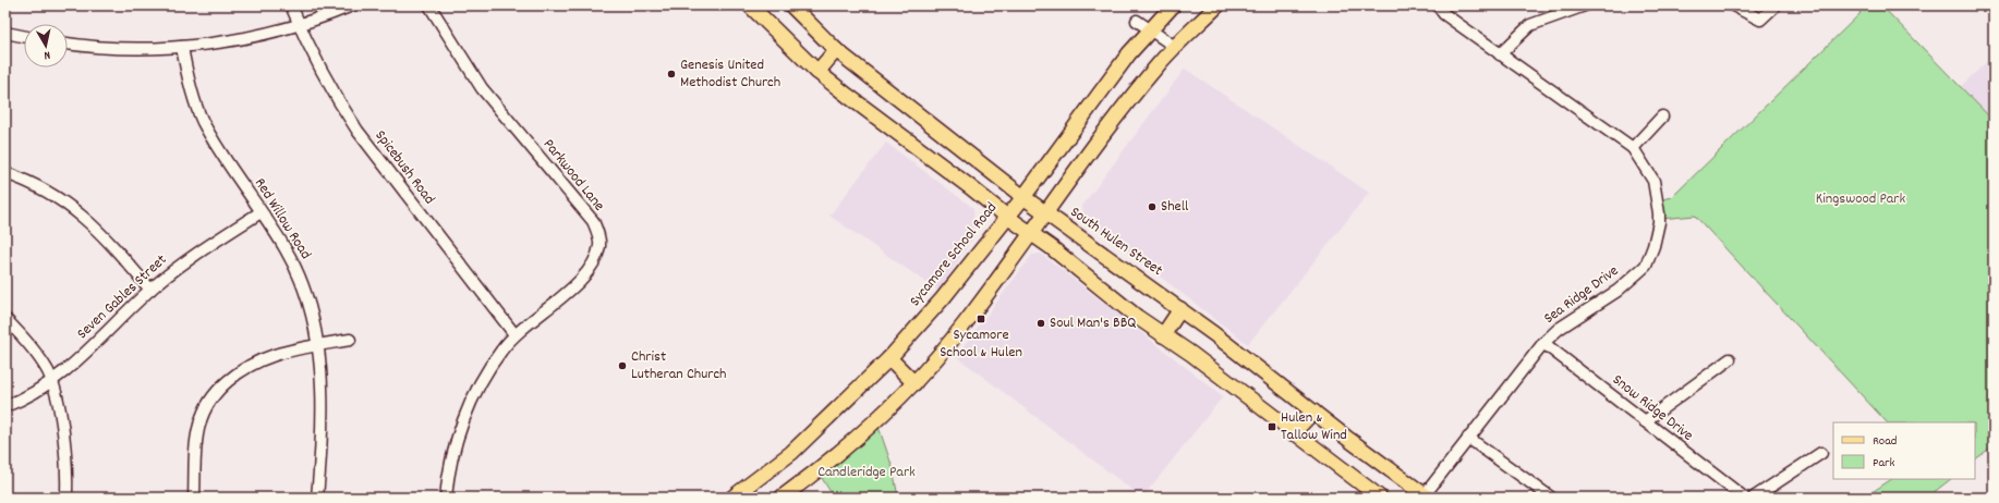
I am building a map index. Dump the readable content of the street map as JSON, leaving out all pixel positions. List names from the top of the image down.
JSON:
{
  "streets": {
    "main road": ["South Hulen Street", "Sycamore School Road"],
    "street": [
      "Spicebush Road",
      "Parkwood Lane",
      "Red Willow Road",
      "Sea Ridge Drive",
      "Seven Gables Street",
      "Snow Ridge Drive"
    ]
  },
  "crossings": [
    ["Spicebush Road", "Parkwood Lane"],
    ["Red Willow Road", "Seven Gables Street"],
    ["South Hulen Street", "Sycamore School Road"],
    ["South Hulen Street", "Sea Ridge Drive"],
    ["Sea Ridge Drive", "Snow Ridge Drive"]
  ],
  "parks": ["Kingswood Park", "Candleridge Park"],
  "places": {
    "other": [
      "Genesis United Methodist Church",
      "Shell",
      "Soul Man's BBQ",
      "Christ Lutheran Church"
    ],
    "transit": ["Sycamore School & Hulen", "Hulen & Tallow Wind"]
  },
  "legend": ["Road", "Park"],
  "north": "bottom"
}
